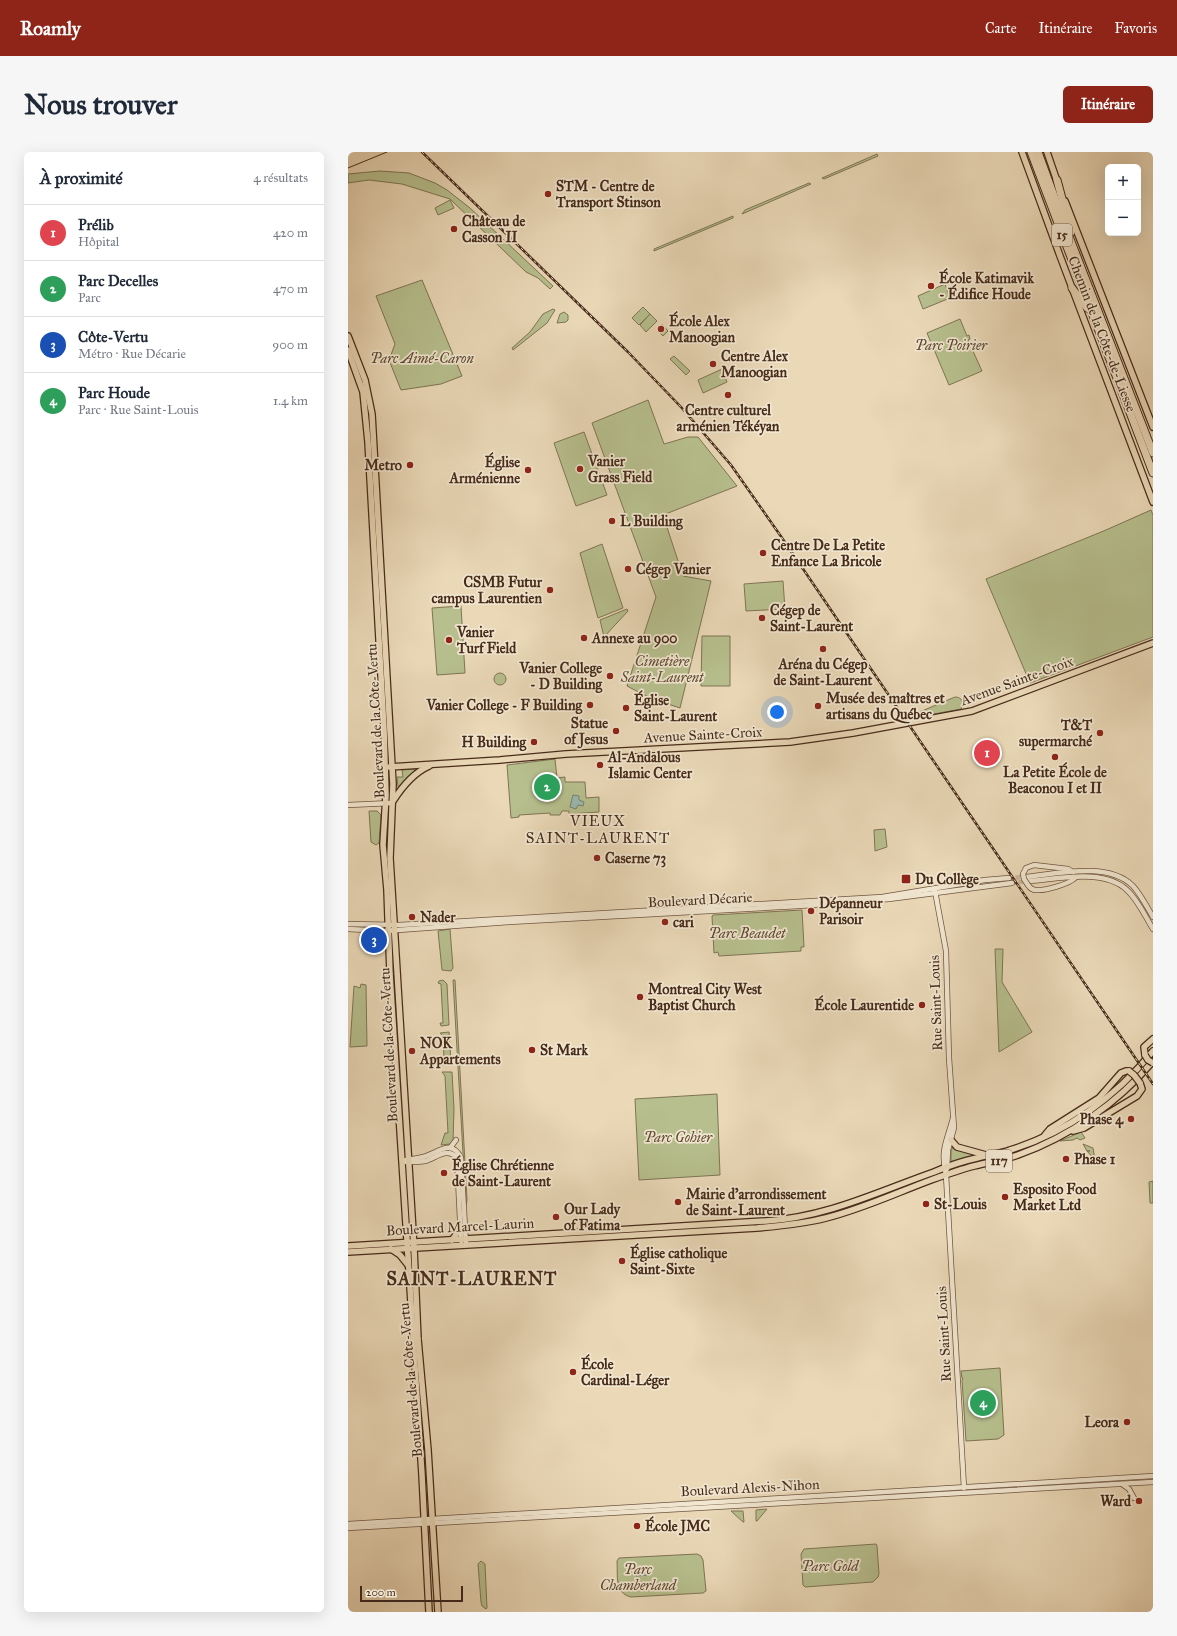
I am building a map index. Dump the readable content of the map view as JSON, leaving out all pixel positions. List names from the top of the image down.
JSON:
{
  "streets": {
    "highway": ["15"],
    "main road": [
      "Chemin de la Côte-de-Liesse",
      "Avenue Sainte-Croix",
      "Boulevard de la Côte-Vertu",
      "117",
      "Boulevard Marcel-Laurin"
    ],
    "street": ["Boulevard Décarie", "Rue Saint-Louis", "Boulevard Alexis-Nihon"]
  },
  "crossings": [
    ["Avenue Sainte-Croix", "Boulevard de la Côte-Vertu"],
    ["Boulevard de la Côte-Vertu", "Boulevard Décarie"],
    ["Boulevard de la Côte-Vertu", "Boulevard Marcel-Laurin"],
    ["Boulevard de la Côte-Vertu", "Boulevard Alexis-Nihon"],
    ["Boulevard Décarie", "Rue Saint-Louis"],
    ["Rue Saint-Louis", "Boulevard Marcel-Laurin"],
    ["Rue Saint-Louis", "Boulevard Alexis-Nihon"]
  ],
  "districts": ["VIEUX SAINT-LAURENT", "SAINT-LAURENT"],
  "parks": [
    "Parc Poirier",
    "Parc Aimé-Caron",
    "Cimetière Saint-Laurent",
    "Parc Beaudet",
    "Parc Gohier",
    "Parc Gold",
    "Parc Chamberland"
  ],
  "places": {
    "other": [
      "STM - Centre de Transport Stinson",
      "Château de Casson II",
      "École Katimavik - Édifice Houde",
      "École Alex Manoogian",
      "Centre Alex Manoogian",
      "Centre culturel arménien Tékéyan",
      "Metro",
      "Vanier Grass Field",
      "Église Arménienne",
      "L Building",
      "Centre De La Petite Enfance La Bricole",
      "Cégep Vanier",
      "CSMB Futur campus Laurentien",
      "Cégep de Saint-Laurent",
      "Annexe au 900",
      "Vanier Turf Field",
      "Aréna du Cégep de Saint-Laurent",
      "Vanier College - D Building",
      "Vanier College - F Building",
      "Musée des maîtres et artisans du Québec",
      "Église Saint-Laurent",
      "Statue of Jesus",
      "T&T supermarché",
      "H Building",
      "La Petite École de Beaconou I et II",
      "Al-Andalous Islamic Center",
      "Caserne 73",
      "Dépanneur Parisoir",
      "Nader",
      "cari",
      "Montreal City West Baptist Church",
      "École Laurentide",
      "St Mark",
      "NOK Appartements",
      "Phase 4",
      "Phase 1",
      "Église Chrétienne de Saint-Laurent",
      "Esposito Food Market Ltd",
      "Mairie d'arrondissement de Saint-Laurent",
      "St-Louis",
      "Our Lady of Fatima",
      "Église catholique Saint-Sixte",
      "École Cardinal-Léger",
      "Leora",
      "Ward",
      "École JMC"
    ],
    "transit": ["Du Collège"]
  },
  "scale_bar": "200 m",
  "page": {
    "header": "Roamly",
    "nav": ["Carte", "Itinéraire", "Favoris"],
    "buttons": "Itinéraire",
    "title": "Nous trouver",
    "heading": ["À proximité", "4 résultats"],
    "map_buttons": ["+", "−"],
    "list": [
      {
        "mark": "1",
        "name": "Prélib",
        "note": "Hôpital",
        "value": "420 m"
      },
      {
        "mark": "2",
        "name": "Parc Decelles",
        "note": "Parc",
        "value": "470 m"
      },
      {
        "mark": "3",
        "name": "Côte-Vertu",
        "note": "Métro · Rue Décarie",
        "value": "900 m"
      },
      {
        "mark": "4",
        "name": "Parc Houde",
        "note": "Parc · Rue Saint-Louis",
        "value": "1.4 km"
      }
    ],
    "pins": [
      "1",
      "2",
      "3",
      "4"
    ],
    "scale": "200 m"
  }
}
